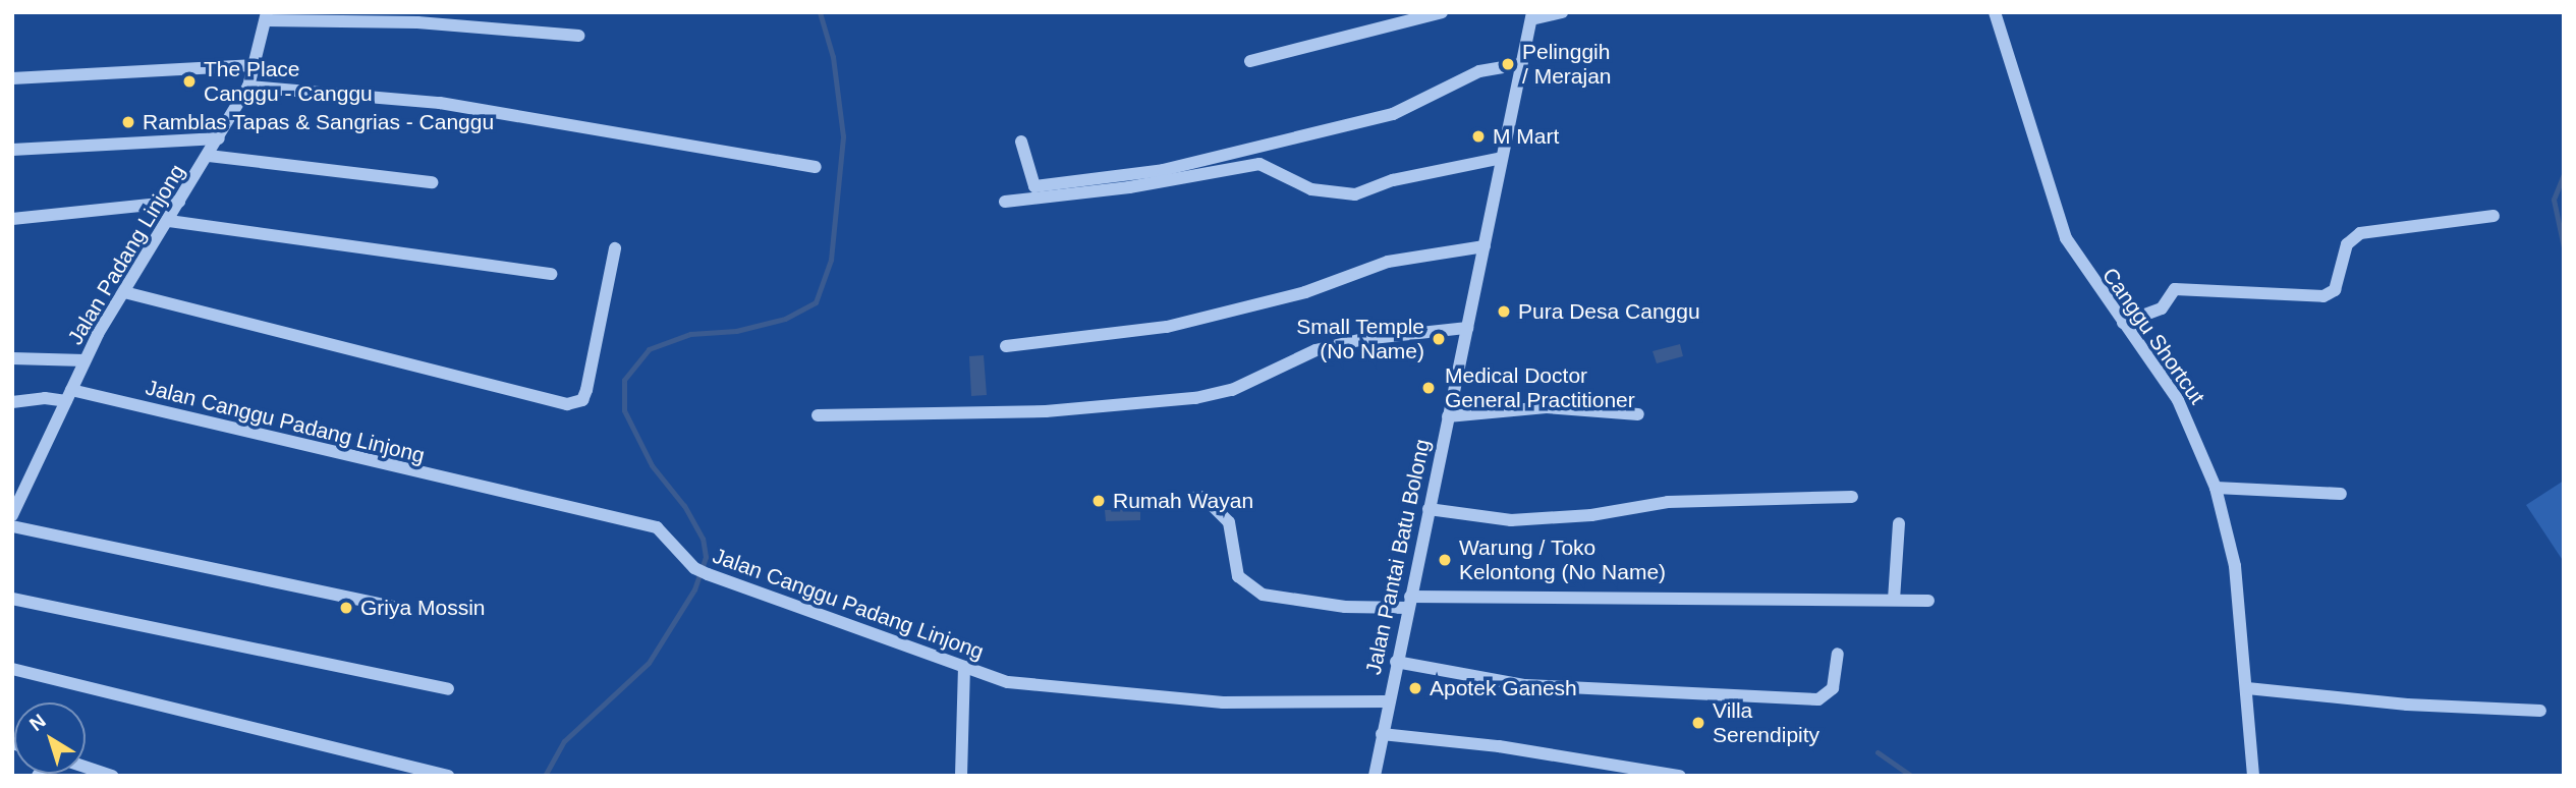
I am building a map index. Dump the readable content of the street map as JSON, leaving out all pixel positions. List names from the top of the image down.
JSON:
{
  "streets": {
    "street": [
      "Jalan Padang Linjong",
      "Canggu Shortcut",
      "Jalan Canggu Padang Linjong",
      "Jalan Pantai Batu Bolong"
    ]
  },
  "crossings": [
    ["Jalan Padang Linjong", "Jalan Canggu Padang Linjong"],
    ["Jalan Canggu Padang Linjong", "Jalan Pantai Batu Bolong"]
  ],
  "places": [
    "Pelinggih / Merajan",
    "The Place Canggu - Canggu",
    "Ramblas Tapas & Sangrias - Canggu",
    "M Mart",
    "Pura Desa Canggu",
    "Small Temple (No Name)",
    "Medical Doctor General Practitioner",
    "Rumah Wayan",
    "Warung / Toko Kelontong (No Name)",
    "Griya Mossin",
    "Apotek Ganesh",
    "Villa Serendipity"
  ],
  "north": "top left"
}
